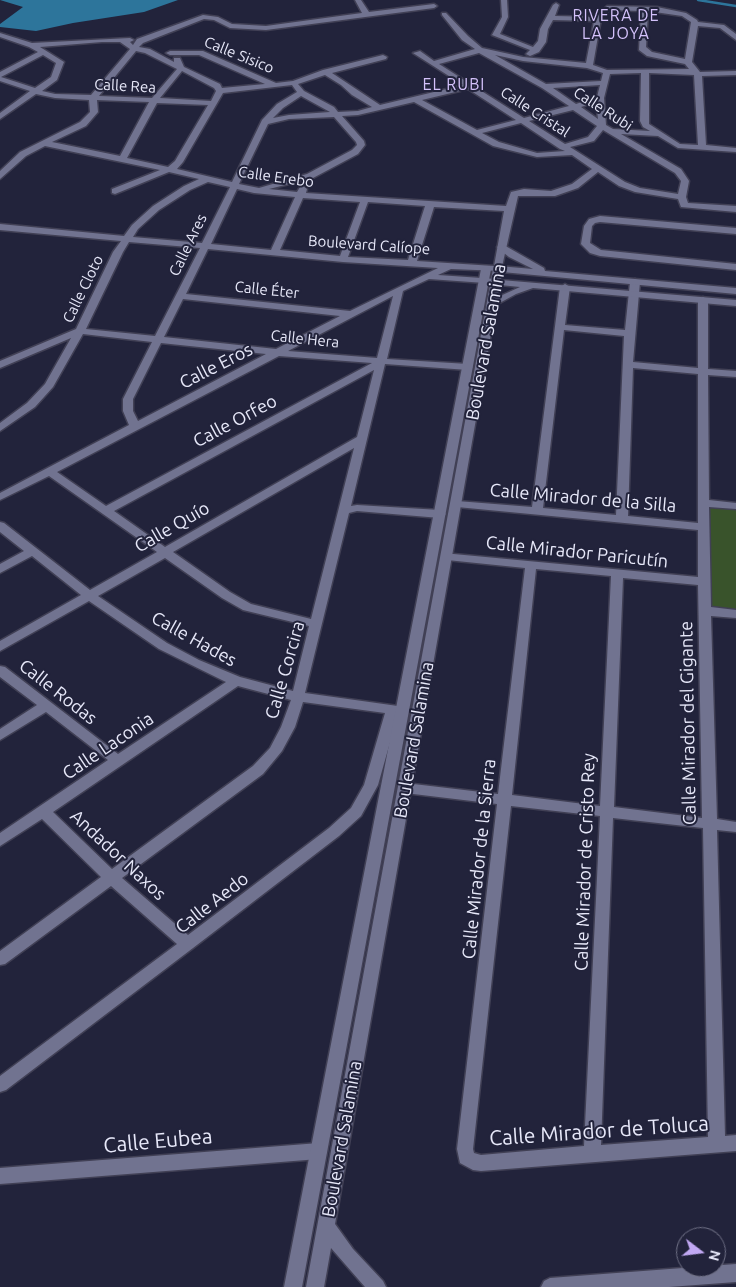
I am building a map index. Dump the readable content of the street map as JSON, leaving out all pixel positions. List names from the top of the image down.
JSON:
{
  "streets": {
    "street": [
      "Calle Sisico",
      "Calle Rea",
      "Calle Rubi",
      "Calle Cristal",
      "Calle Erebo",
      "Calle Ares",
      "Boulevard Calíope",
      "Calle Cloto",
      "Calle Éter",
      "Calle Hera",
      "Boulevard Salamina",
      "Calle Eros",
      "Calle Orfeo",
      "Calle Mirador de la Silla",
      "Calle Quío",
      "Calle Mirador Paricutín",
      "Calle Hades",
      "Calle Corcira",
      "Calle Rodas",
      "Calle Mirador del Gigante",
      "Calle Laconia",
      "Andador Naxos",
      "Calle Mirador de la Sierra",
      "Calle Mirador de Cristo Rey",
      "Calle Aedo",
      "Calle Mirador de Toluca",
      "Calle Eubea"
    ]
  },
  "crossings": [
    ["Calle Sisico", "Calle Ares"],
    ["Calle Rubi", "Calle Cristal"],
    ["Calle Cristal", "Boulevard Salamina"],
    ["Calle Erebo", "Calle Ares"],
    ["Calle Erebo", "Calle Cloto"],
    ["Calle Erebo", "Boulevard Salamina"],
    ["Calle Ares", "Boulevard Calíope"],
    ["Calle Ares", "Calle Éter"],
    ["Calle Ares", "Calle Hera"],
    ["Calle Ares", "Calle Eros"],
    ["Boulevard Calíope", "Calle Cloto"],
    ["Boulevard Calíope", "Boulevard Salamina"],
    ["Boulevard Calíope", "Calle Eros"],
    ["Boulevard Calíope", "Calle Mirador del Gigante"],
    ["Calle Cloto", "Calle Hera"],
    ["Calle Éter", "Calle Eros"],
    ["Calle Hera", "Boulevard Salamina"],
    ["Calle Hera", "Calle Eros"],
    ["Calle Hera", "Calle Orfeo"],
    ["Calle Hera", "Calle Corcira"],
    ["Boulevard Salamina", "Calle Mirador de la Silla"],
    ["Boulevard Salamina", "Calle Mirador Paricutín"],
    ["Boulevard Salamina", "Calle Hades"],
    ["Boulevard Salamina", "Calle Aedo"],
    ["Boulevard Salamina", "Calle Eubea"],
    ["Calle Eros", "Calle Corcira"],
    ["Calle Orfeo", "Calle Corcira"],
    ["Calle Mirador de la Silla", "Calle Mirador del Gigante"],
    ["Calle Quío", "Calle Hades"],
    ["Calle Quío", "Calle Corcira"],
    ["Calle Mirador Paricutín", "Calle Mirador del Gigante"],
    ["Calle Mirador Paricutín", "Calle Mirador de la Sierra"],
    ["Calle Mirador Paricutín", "Calle Mirador de Cristo Rey"],
    ["Calle Hades", "Calle Corcira"],
    ["Calle Hades", "Calle Laconia"],
    ["Calle Hades", "Calle Aedo"],
    ["Calle Corcira", "Andador Naxos"],
    ["Calle Rodas", "Calle Laconia"],
    ["Calle Mirador del Gigante", "Calle Mirador de Toluca"],
    ["Calle Laconia", "Andador Naxos"],
    ["Andador Naxos", "Calle Aedo"],
    ["Calle Mirador de la Sierra", "Calle Mirador de Toluca"],
    ["Calle Mirador de Cristo Rey", "Calle Mirador de Toluca"]
  ],
  "districts": ["RIVERA DE LA JOYA", "EL RUBI"],
  "north": "right"
}
